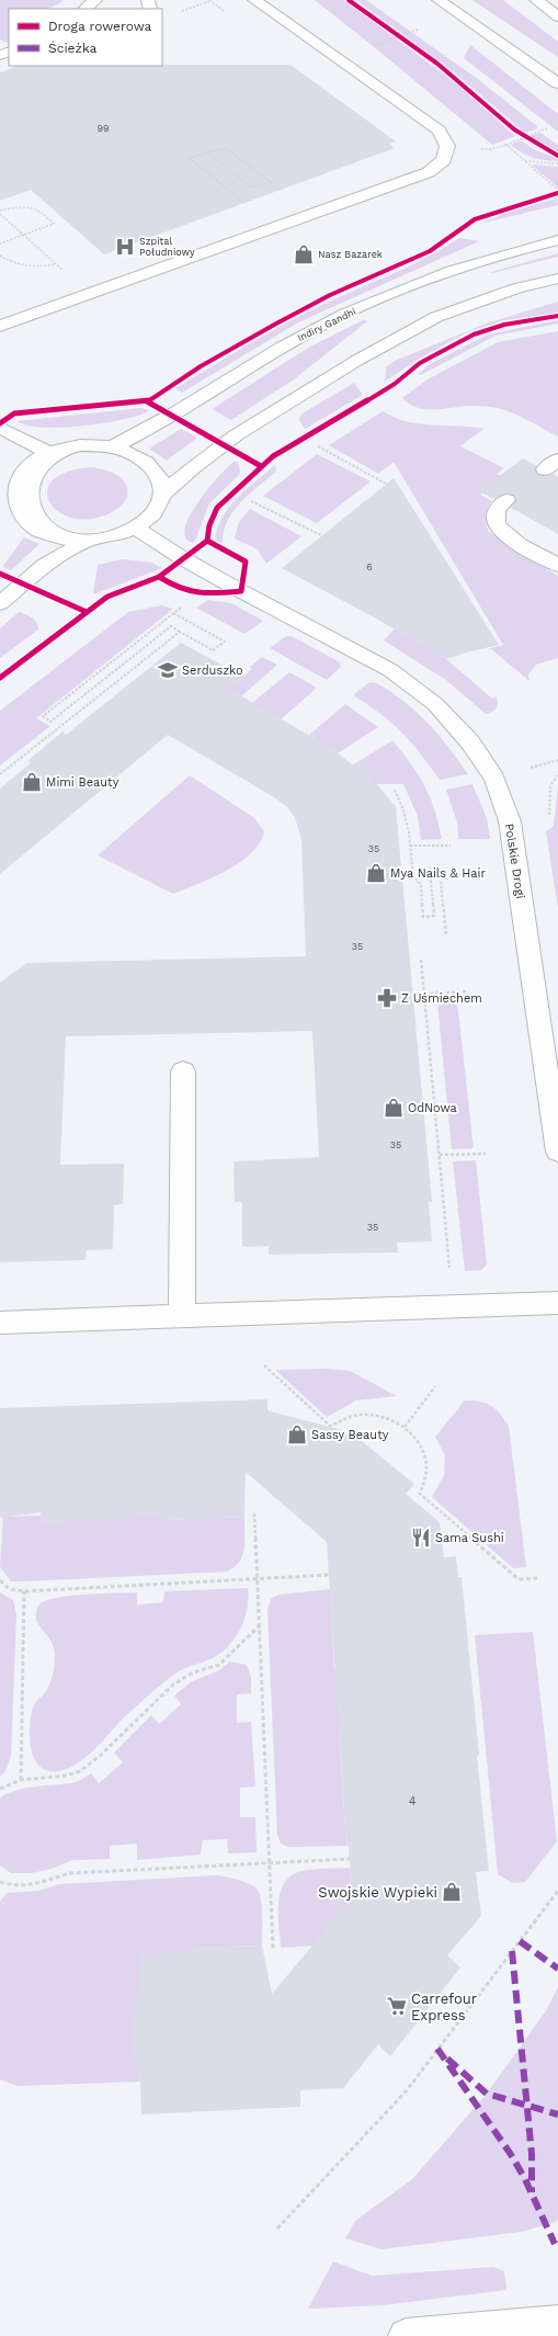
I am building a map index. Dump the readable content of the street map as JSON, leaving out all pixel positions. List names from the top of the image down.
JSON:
{
  "streets": {
    "street": ["Indiry Gandhi", "Polskie Drogi"]
  },
  "crossings": [
    ["Indiry Gandhi", "Polskie Drogi"]
  ],
  "places": {
    "hospital": ["Szpital Południowy"],
    "shop": [
      "Nasz Bazarek",
      "Mimi Beauty",
      "Mya Nails & Hair",
      "OdNowa",
      "Sassy Beauty",
      "Swojskie Wypieki"
    ],
    "school or university": ["Serduszko"],
    "pharmacy": ["Z Uśmiechem"],
    "restaurant": ["Sama Sushi"],
    "supermarket": ["Carrefour Express"]
  },
  "house_numbers": [
    "99",
    "6",
    "35",
    "35",
    "35",
    "35",
    "4"
  ],
  "legend": ["Droga rowerowa", "Ścieżka"]
}
